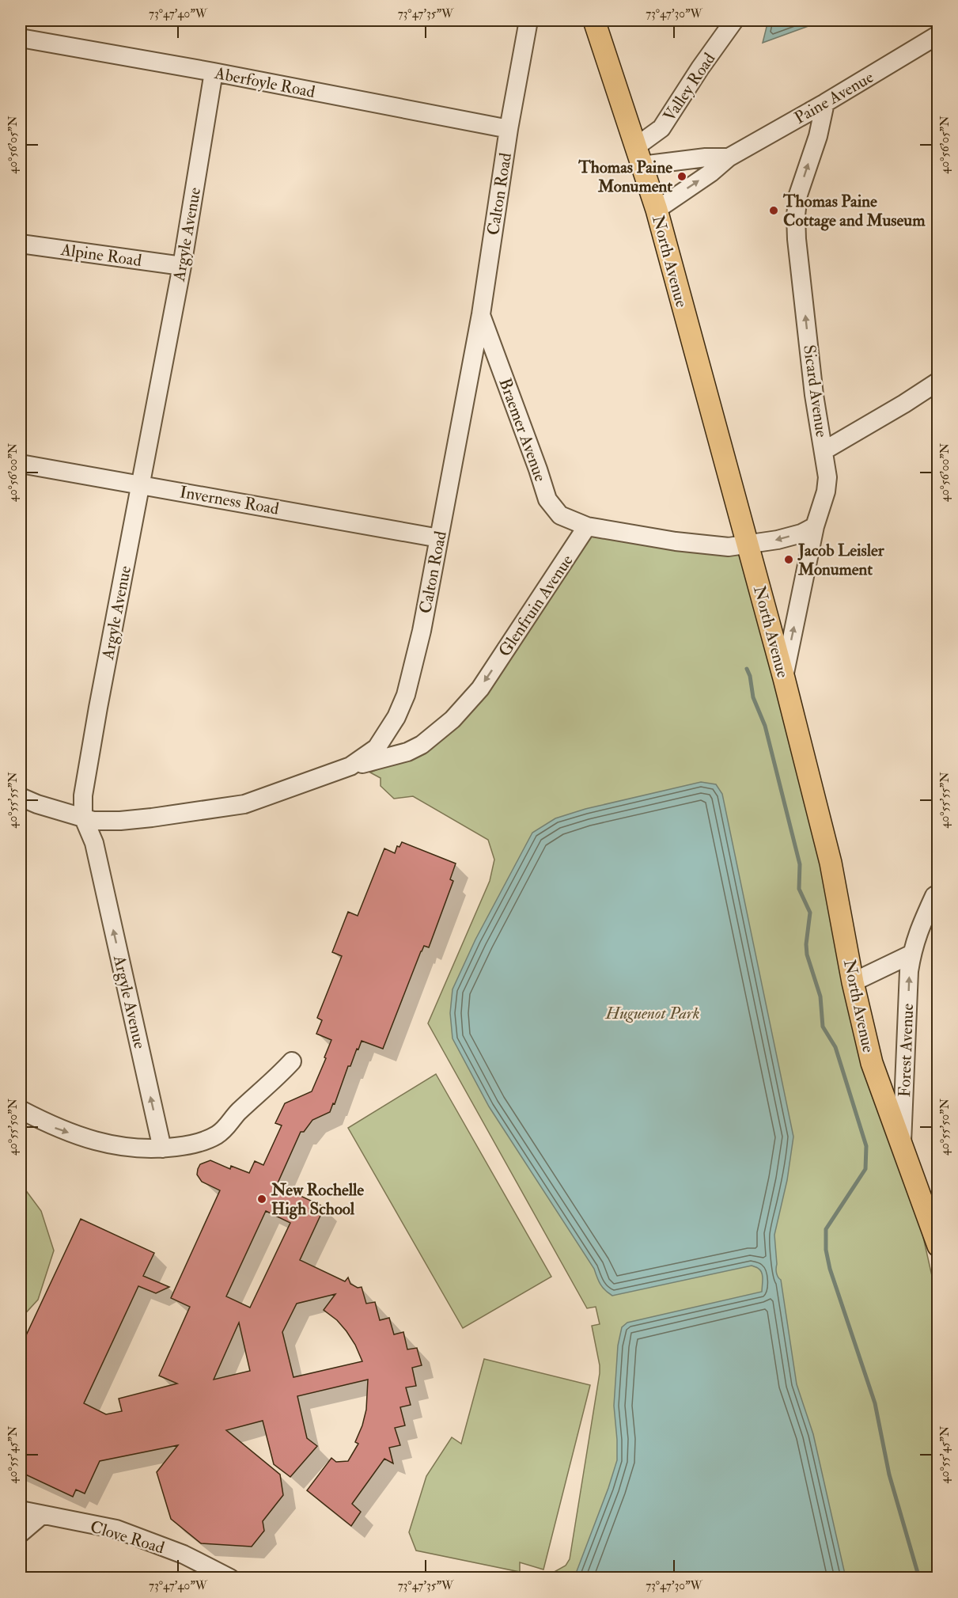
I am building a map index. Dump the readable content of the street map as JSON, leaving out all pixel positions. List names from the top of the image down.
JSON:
{
  "streets": {
    "main road": ["North Avenue"],
    "street": [
      "Aberfoyle Road",
      "Valley Road",
      "Paine Avenue",
      "Calton Road",
      "Argyle Avenue",
      "Alpine Road",
      "Sicard Avenue",
      "Braemer Avenue",
      "Inverness Road",
      "Glenfruin Avenue",
      "Forest Avenue",
      "Clove Road"
    ]
  },
  "crossings": [
    ["Aberfoyle Road", "Calton Road"],
    ["Aberfoyle Road", "Argyle Avenue"],
    ["Valley Road", "Paine Avenue"],
    ["Valley Road", "North Avenue"],
    ["Paine Avenue", "North Avenue"],
    ["Paine Avenue", "Sicard Avenue"],
    ["Calton Road", "Argyle Avenue"],
    ["Calton Road", "Braemer Avenue"],
    ["Calton Road", "Inverness Road"],
    ["Calton Road", "Glenfruin Avenue"],
    ["Argyle Avenue", "Alpine Road"],
    ["Argyle Avenue", "Inverness Road"],
    ["North Avenue", "Sicard Avenue"],
    ["North Avenue", "Forest Avenue"],
    ["Braemer Avenue", "Glenfruin Avenue"]
  ],
  "one_way": ["Sicard Avenue", "Glenfruin Avenue", "Forest Avenue"],
  "parks": ["Huguenot Park"],
  "places": [
    "Thomas Paine Monument",
    "Thomas Paine Cottage and Museum",
    "Jacob Leisler Monument",
    "New Rochelle High School"
  ],
  "coordinates": [
    "73°47'40\"W",
    "73°47'35\"W",
    "73°47'30\"W",
    "40°56'05\"N",
    "40°56'00\"N",
    "40°55'55\"N",
    "40°55'50\"N",
    "40°55'45\"N"
  ]
}
